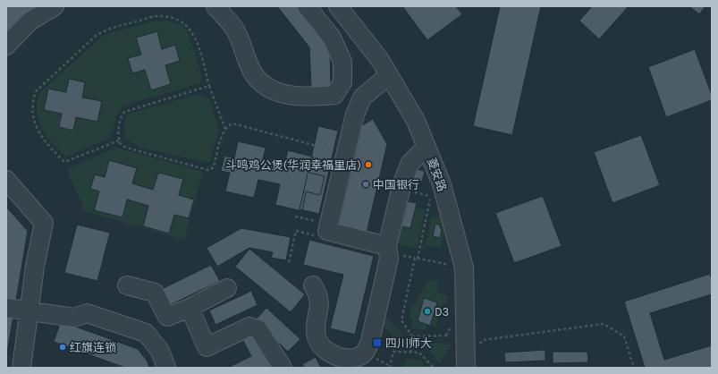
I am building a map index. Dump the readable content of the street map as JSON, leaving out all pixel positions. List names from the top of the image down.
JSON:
{
  "streets": {
    "street": ["菱安路"]
  },
  "places": {
    "other": [
      "斗鸣鸡公煲(华润幸福里店)",
      "中国银行",
      "D3",
      "红旗连锁"
    ],
    "transit": ["四川师大"]
  }
}
